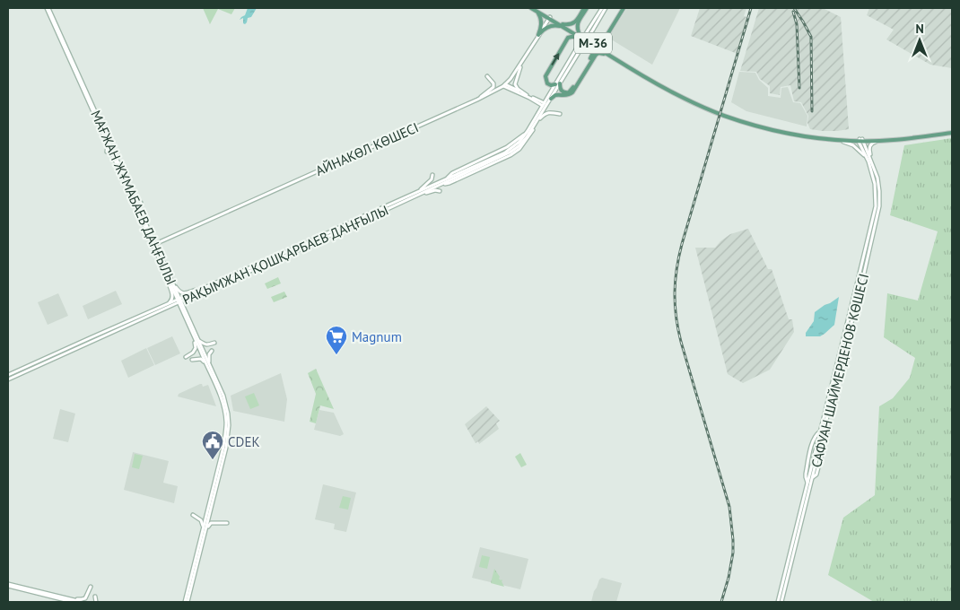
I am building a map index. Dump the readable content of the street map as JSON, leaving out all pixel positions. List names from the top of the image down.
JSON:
{
  "streets": {
    "main road": [
      "M-36",
      "АЙНАКӨЛ КӨШЕСІ",
      "МАҒЖАН ЖҰМАБАЕВ ДАҢҒЫЛЫ",
      "РАҚЫМЖАН ҚОШҚАРБАЕВ ДАҢҒЫЛЫ",
      "САФУАН ШАЙМЕРДЕНОВ КӨШЕСІ"
    ]
  },
  "crossings": [
    ["M-36", "АЙНАКӨЛ КӨШЕСІ"],
    ["M-36", "САФУАН ШАЙМЕРДЕНОВ КӨШЕСІ"],
    ["АЙНАКӨЛ КӨШЕСІ", "МАҒЖАН ЖҰМАБАЕВ ДАҢҒЫЛЫ"],
    ["МАҒЖАН ЖҰМАБАЕВ ДАҢҒЫЛЫ", "РАҚЫМЖАН ҚОШҚАРБАЕВ ДАҢҒЫЛЫ"]
  ],
  "places": {
    "supermarket": ["Magnum"],
    "public building": ["CDEK"]
  },
  "north": "top"
}
